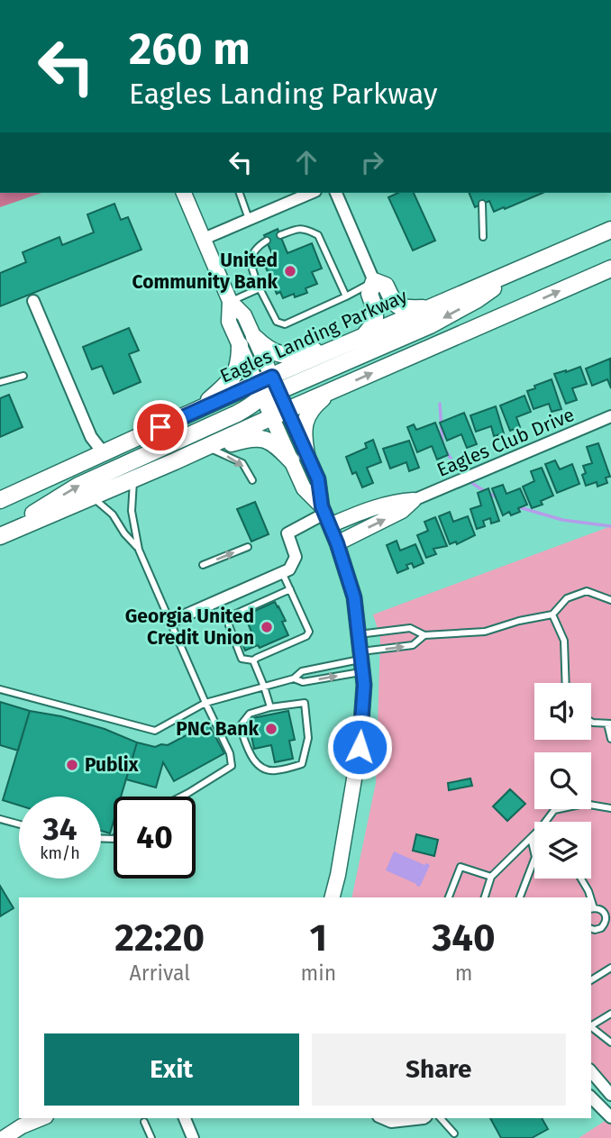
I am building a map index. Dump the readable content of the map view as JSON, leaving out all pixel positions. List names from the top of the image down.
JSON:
{
  "streets": {
    "main road": ["Eagles Landing Parkway"],
    "street": ["Eagles Club Drive"]
  },
  "places": [
    "United Community Bank",
    "Georgia United Credit Union",
    "PNC Bank",
    "Publix"
  ],
  "page": {
    "turn": ["260 m", "Eagles Landing Parkway"],
    "speed": "34 km/h",
    "limit": "40",
    "eta": [
      "22:20",
      "Arrival",
      "1",
      "min",
      "340",
      "m"
    ],
    "buttons": ["Exit", "Share"]
  }
}
